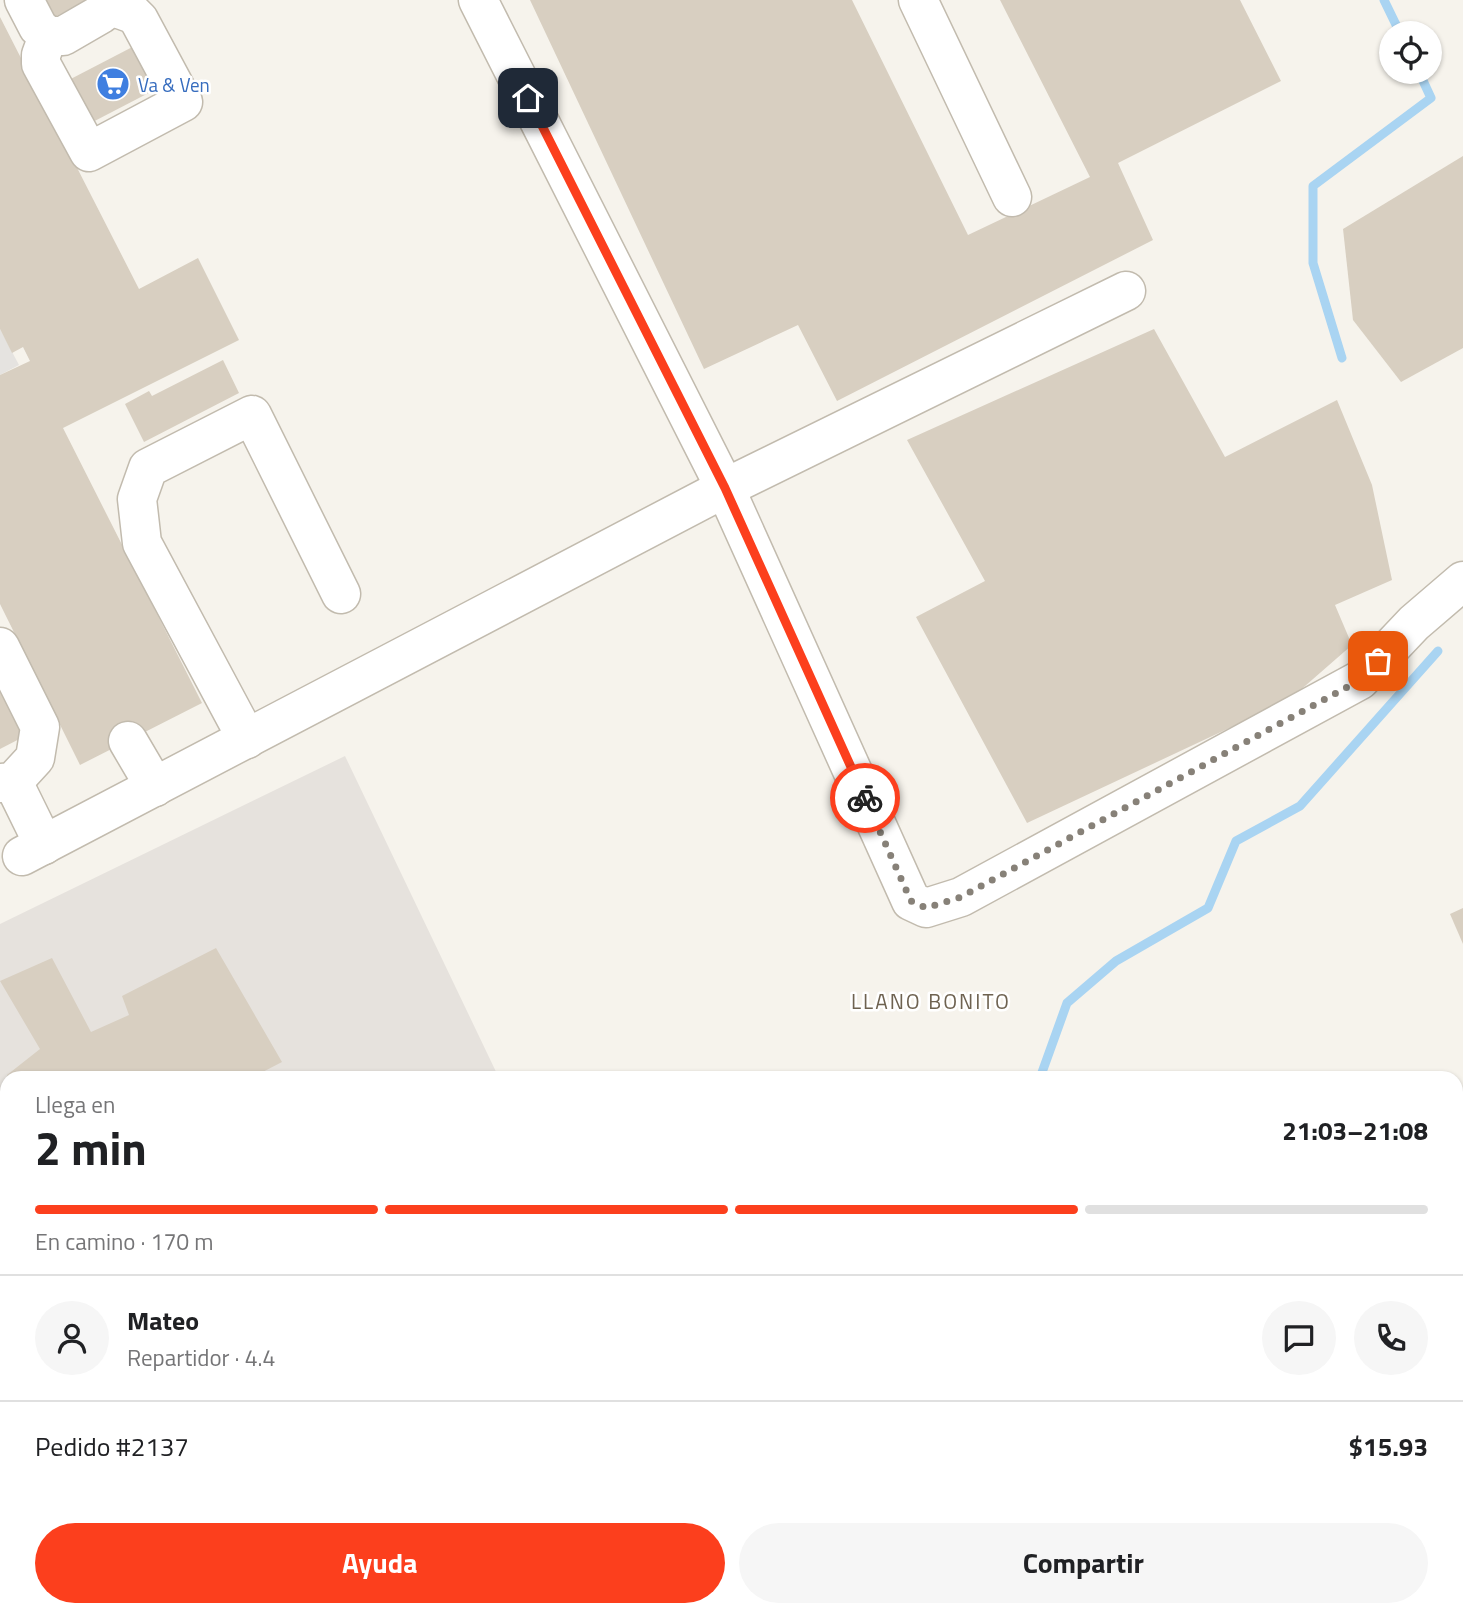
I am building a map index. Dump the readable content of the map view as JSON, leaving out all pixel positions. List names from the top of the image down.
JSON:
{
  "districts": ["LLANO BONITO"],
  "places": {
    "supermarket": ["Va & Ven"]
  },
  "page": {
    "heading": ["2 min", "Llega en", "21:03–21:08"],
    "panel": [
      "Mateo",
      "Repartidor · 4.4",
      "Pedido #2137",
      "$15.93"
    ],
    "bar": "En camino · 170 m",
    "buttons": ["Ayuda", "Compartir"]
  }
}
